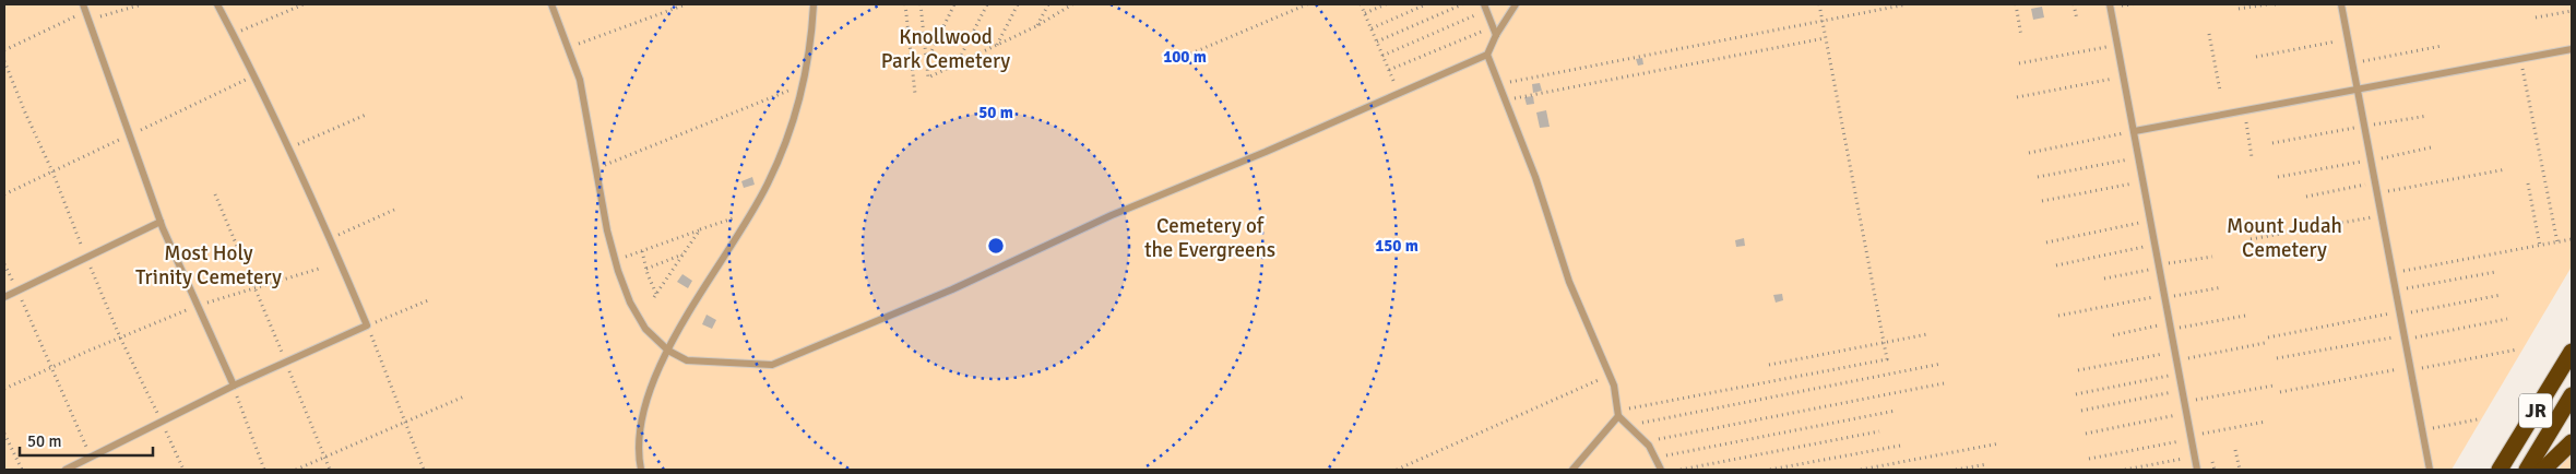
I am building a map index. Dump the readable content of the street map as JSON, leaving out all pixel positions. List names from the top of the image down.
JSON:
{
  "streets": {
    "highway": ["JR"]
  },
  "parks": [
    "Knollwood Park Cemetery",
    "Cemetery of the Evergreens",
    "Mount Judah Cemetery",
    "Most Holy Trinity Cemetery"
  ],
  "scale_bar": "50 m",
  "rings": ["100 m", "50 m", "150 m"]
}
